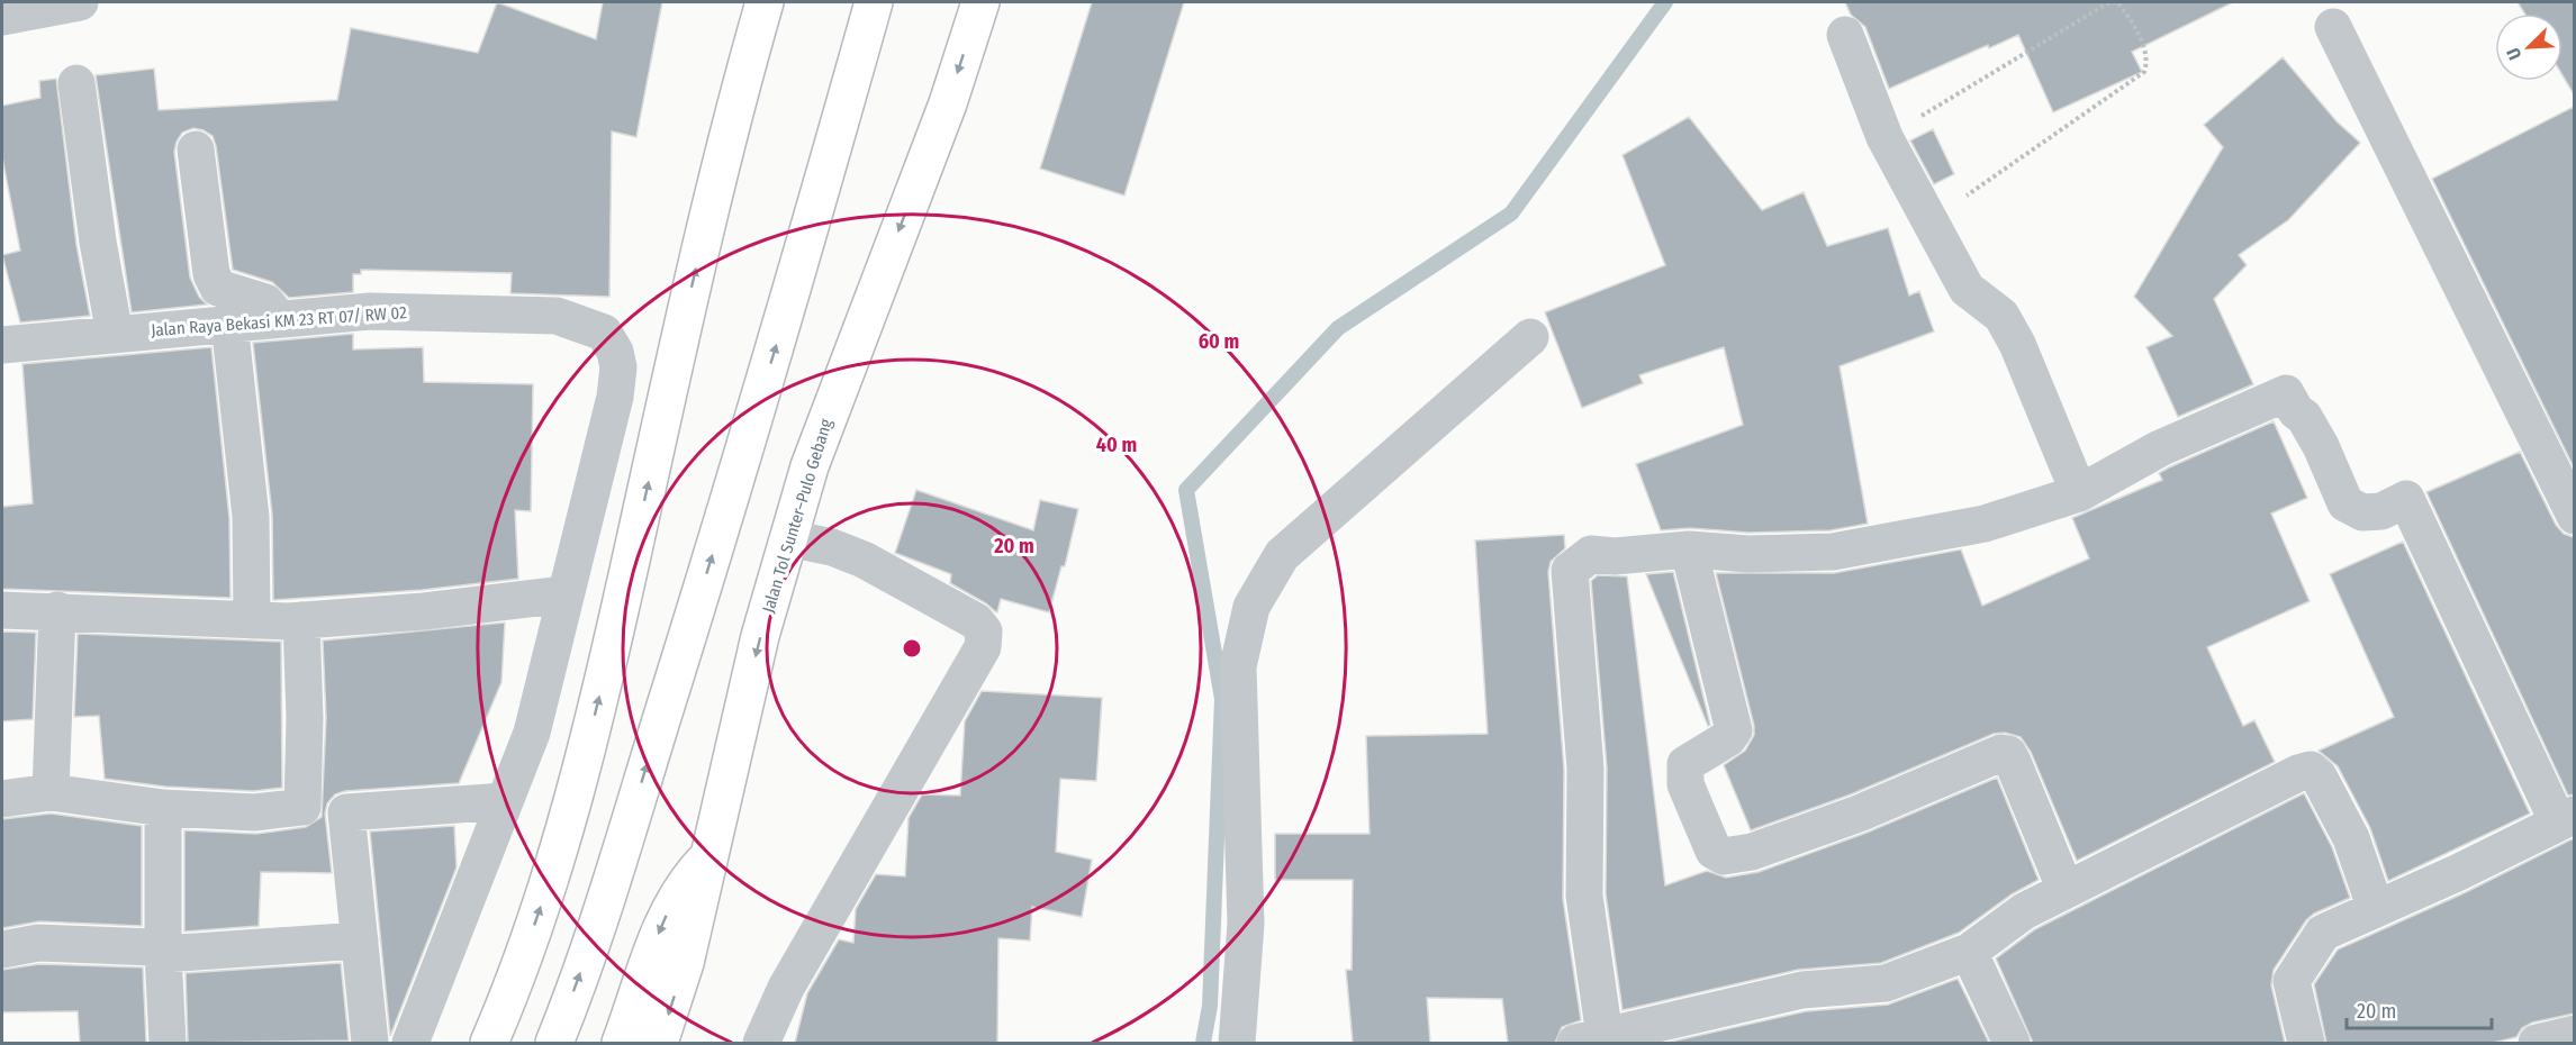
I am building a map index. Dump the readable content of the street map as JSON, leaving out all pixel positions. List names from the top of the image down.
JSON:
{
  "streets": {
    "highway": ["Jalan Tol Sunter–Pulo Gebang"],
    "street": ["Jalan Raya Bekasi KM 23 RT 07/ RW 02"]
  },
  "scale_bar": "20 m",
  "north": "bottom left",
  "rings": ["60 m", "40 m", "20 m"]
}
